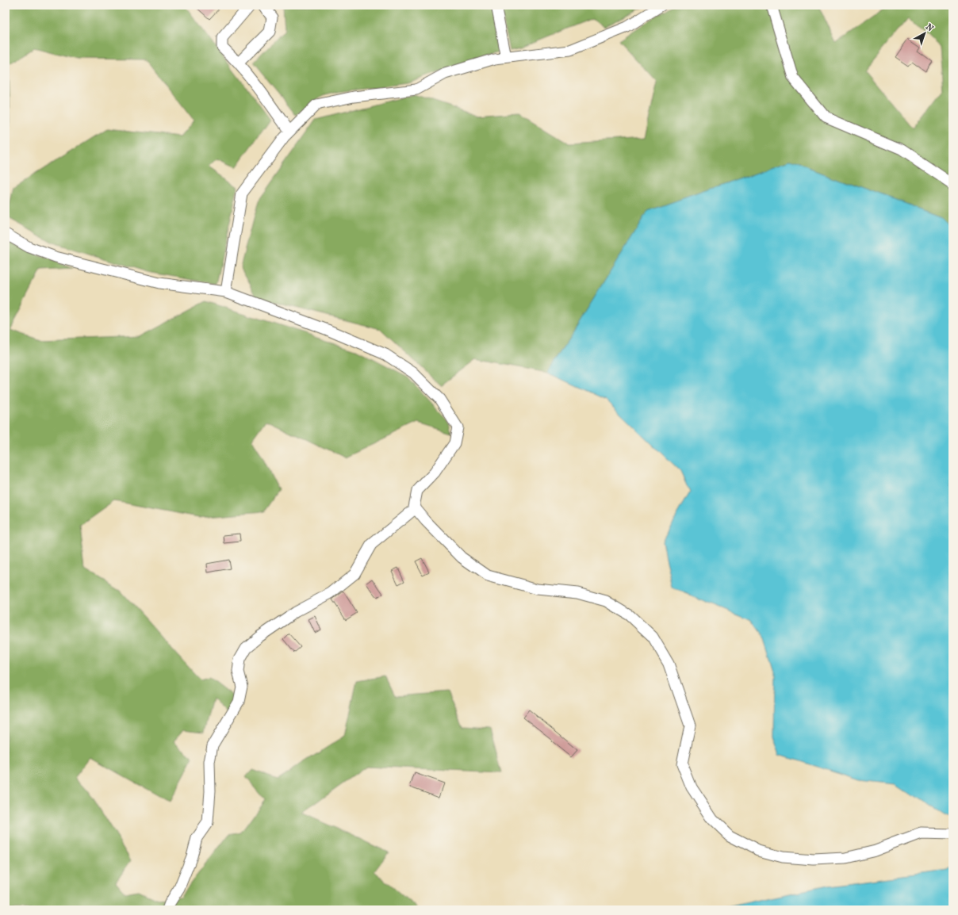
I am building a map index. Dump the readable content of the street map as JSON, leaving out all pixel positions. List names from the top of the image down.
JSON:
{
  "north": "top right"
}
